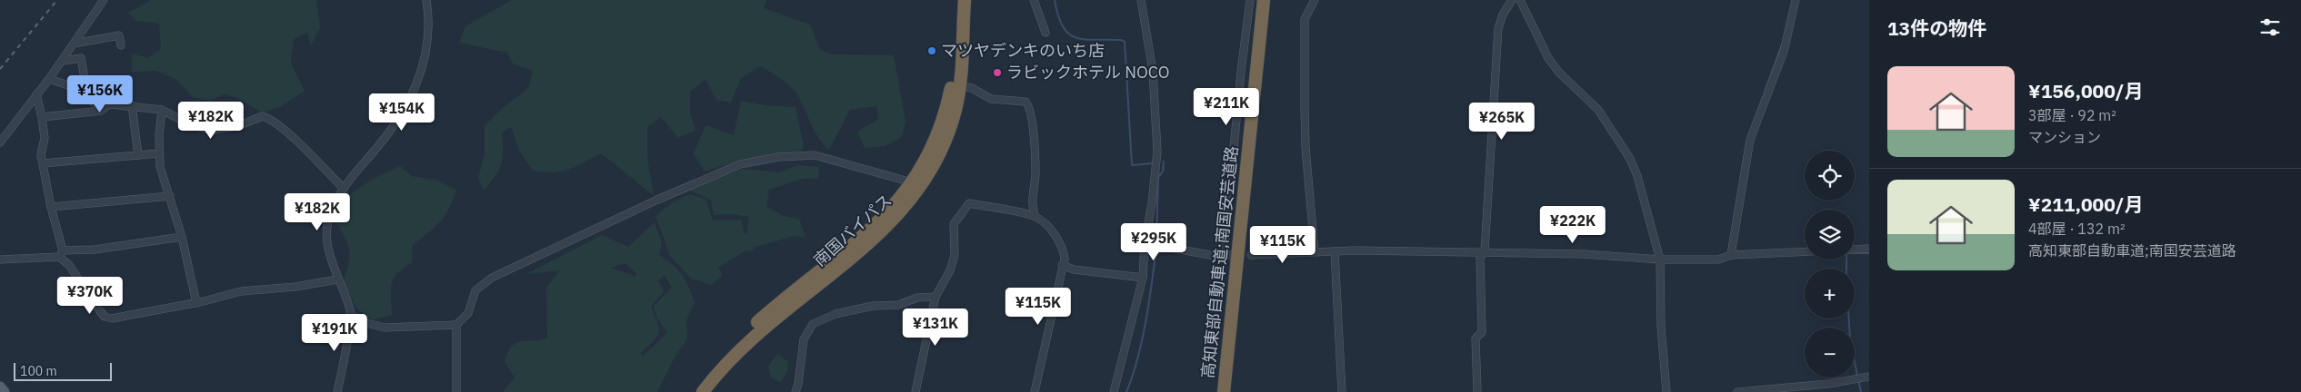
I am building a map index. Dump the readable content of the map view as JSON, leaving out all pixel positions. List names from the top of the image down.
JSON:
{
  "streets": {
    "highway": ["南国バイパス", "高知東部自動車道;南国安芸道路"]
  },
  "places": ["マツヤデンキのいち店", "ラビックホテル NOCO"],
  "scale_bar": "100 m",
  "page": {
    "heading": "13件の物件",
    "list": [
      {
        "name": "¥156,000/月",
        "note": "3部屋 · 92 m² · マンション"
      },
      {
        "name": "¥211,000/月",
        "note": "4部屋 · 132 m² · 高知東部自動車道;南国安芸道路"
      }
    ],
    "price": [
      "¥156K",
      "¥211K",
      "¥154K",
      "¥182K",
      "¥265K",
      "¥182K",
      "¥222K",
      "¥295K",
      "¥115K",
      "¥370K",
      "¥115K",
      "¥131K",
      "¥191K"
    ],
    "map_buttons": ["+", "−"],
    "scale": "100 m"
  }
}
